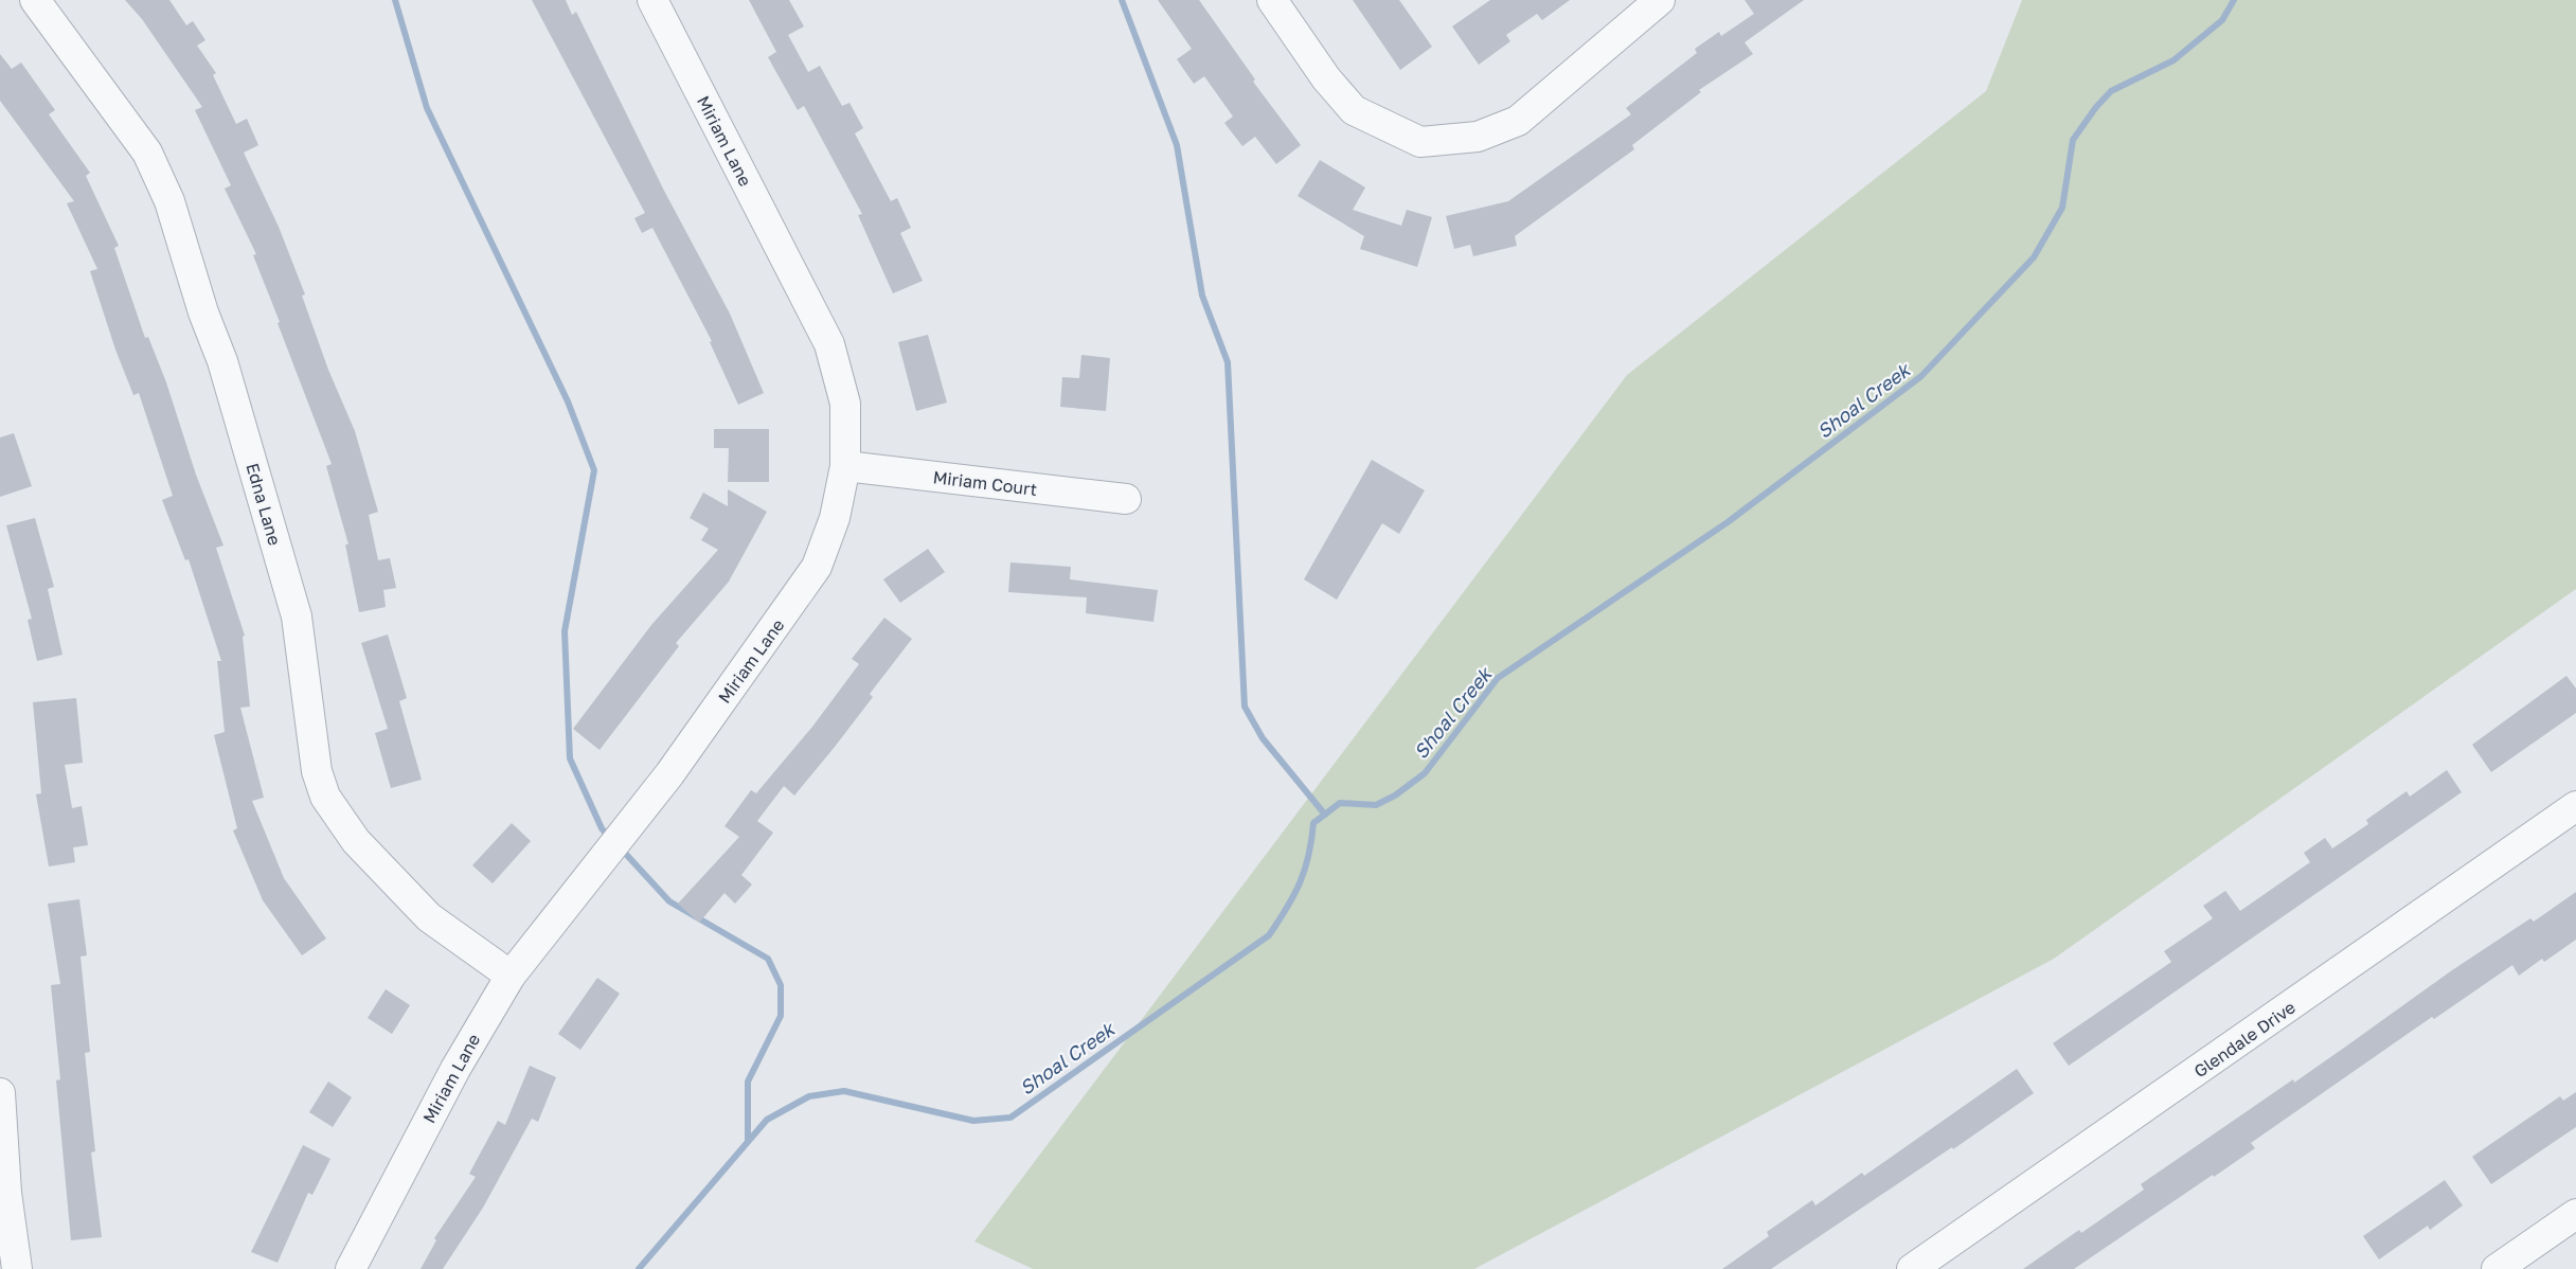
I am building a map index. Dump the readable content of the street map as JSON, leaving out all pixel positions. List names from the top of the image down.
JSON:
{
  "streets": {
    "street": [
      "Miriam Lane",
      "Miriam Court",
      "Edna Lane",
      "Glendale Drive"
    ]
  },
  "crossings": [
    ["Miriam Lane", "Miriam Court"],
    ["Miriam Lane", "Edna Lane"]
  ],
  "water": ["Shoal Creek"]
}
